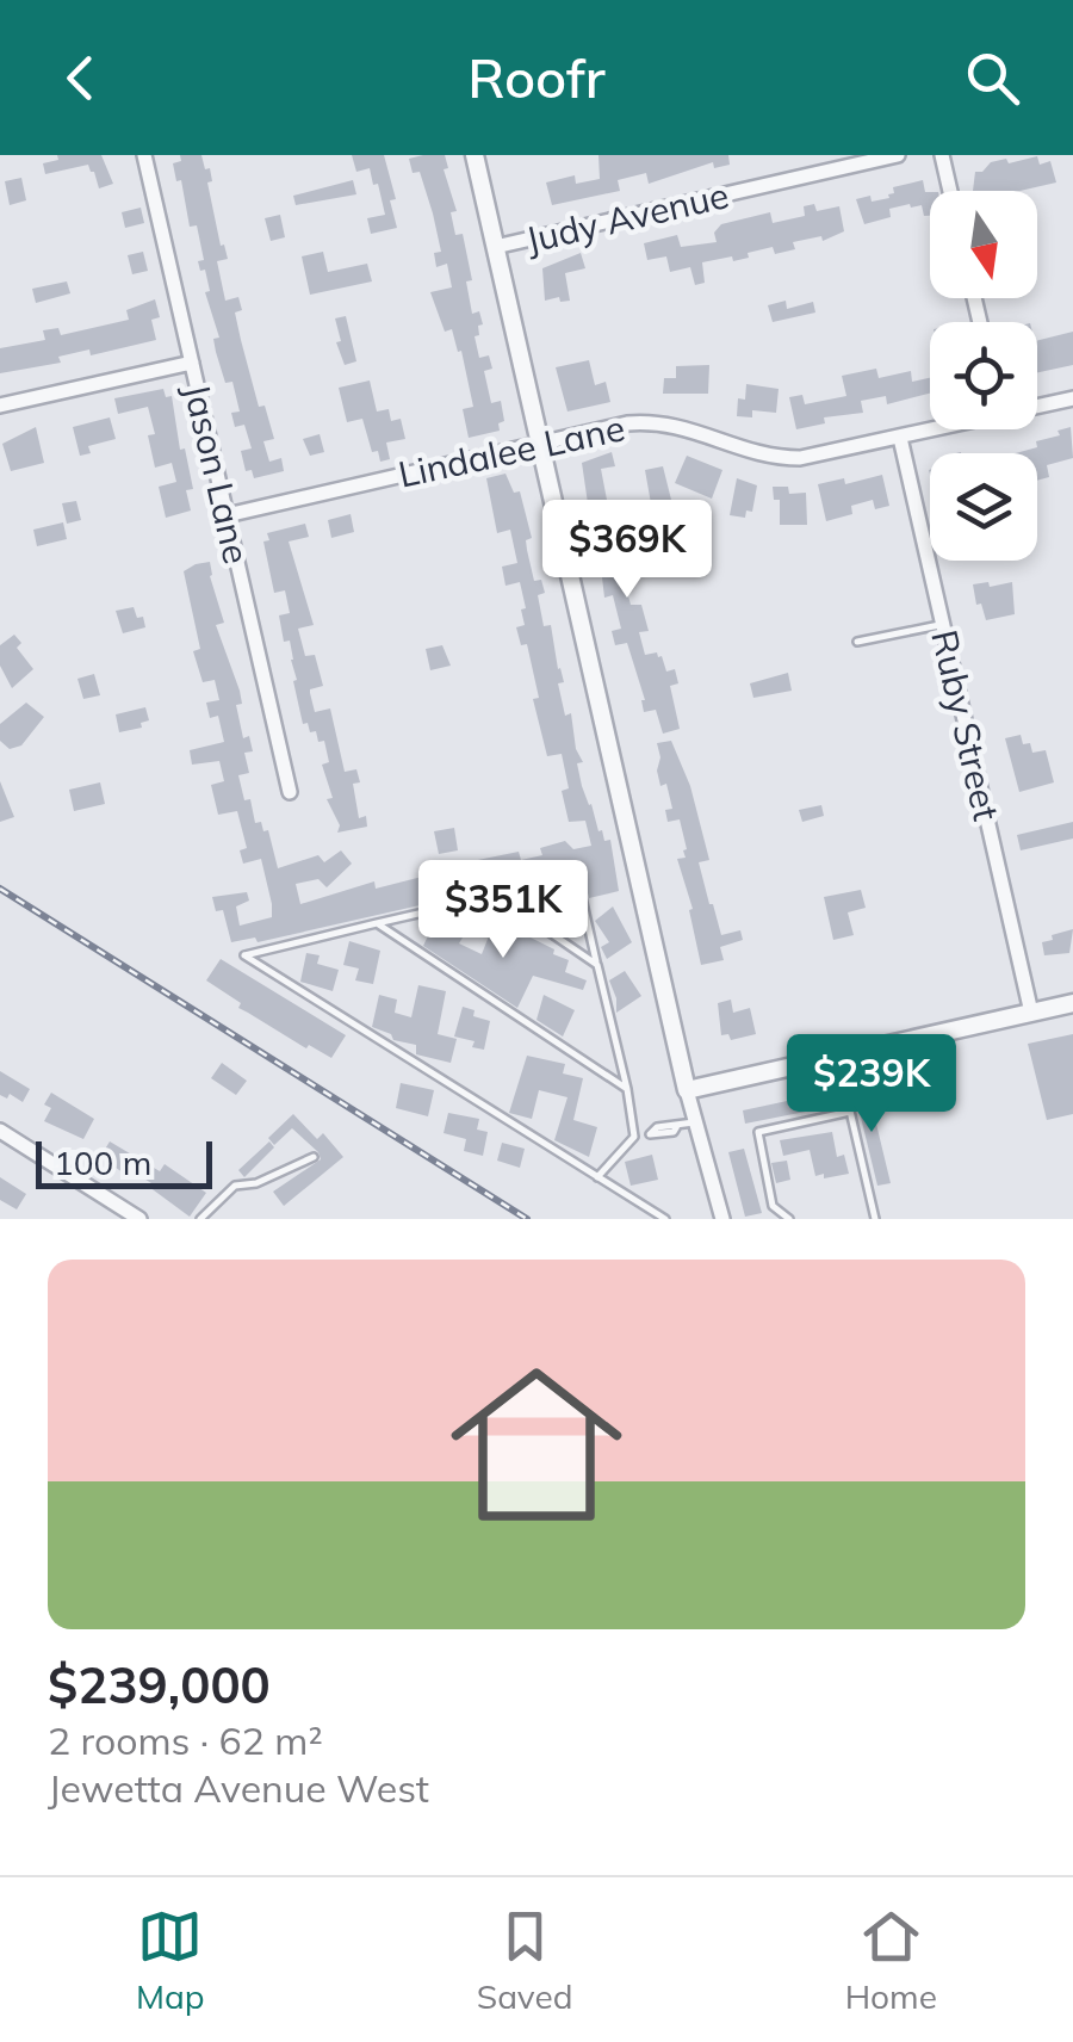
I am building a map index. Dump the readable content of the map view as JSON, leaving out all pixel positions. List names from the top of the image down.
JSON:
{
  "streets": {
    "street": [
      "Judy Avenue",
      "Lindalee Lane",
      "Jason Lane",
      "Ruby Street"
    ]
  },
  "crossings": [
    ["Lindalee Lane", "Jason Lane"],
    ["Lindalee Lane", "Ruby Street"]
  ],
  "scale_bar": "100 m",
  "north": "bottom",
  "page": {
    "header": "Roofr",
    "price": ["$369K", "$351K", "$239K"],
    "scale": "100 m",
    "list": [
      {
        "name": "$239,000",
        "note": "2 rooms · 62 m² · Jewetta Avenue West"
      }
    ],
    "tabs": ["Map", "Saved", "Home"]
  }
}
